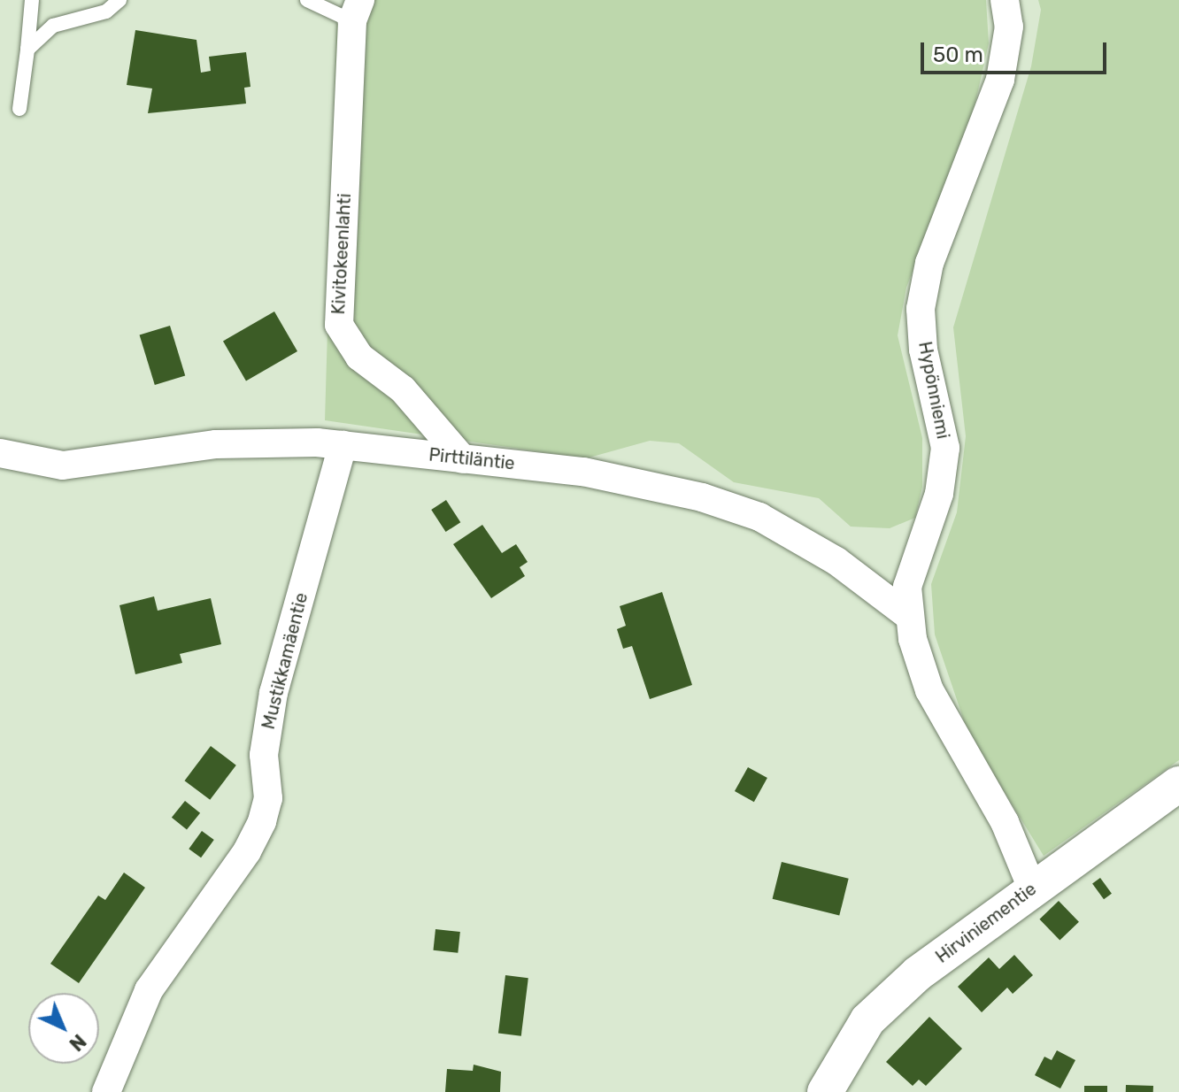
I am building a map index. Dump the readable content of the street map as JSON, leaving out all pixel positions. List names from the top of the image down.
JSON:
{
  "streets": {
    "street": [
      "Kivitokeenlahti",
      "Hypönniemi",
      "Pirttiläntie",
      "Mustikkamäentie",
      "Hirviniementie"
    ]
  },
  "crossings": [
    ["Kivitokeenlahti", "Pirttiläntie"],
    ["Hypönniemi", "Pirttiläntie"],
    ["Hypönniemi", "Hirviniementie"],
    ["Pirttiläntie", "Mustikkamäentie"]
  ],
  "scale_bar": "50 m",
  "north": "bottom right"
}
